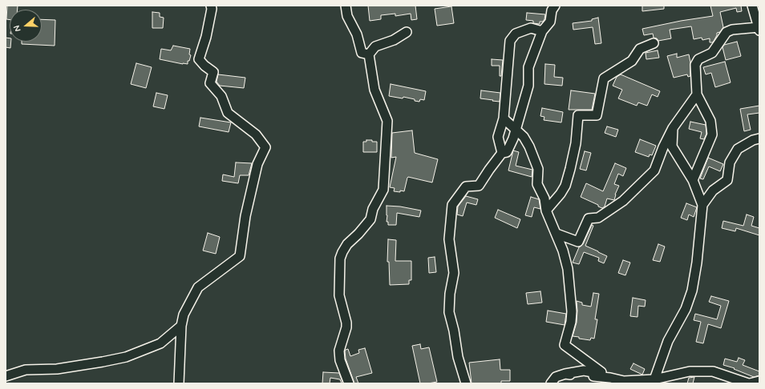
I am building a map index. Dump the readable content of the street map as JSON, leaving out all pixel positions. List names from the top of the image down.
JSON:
{
  "north": "left"
}
